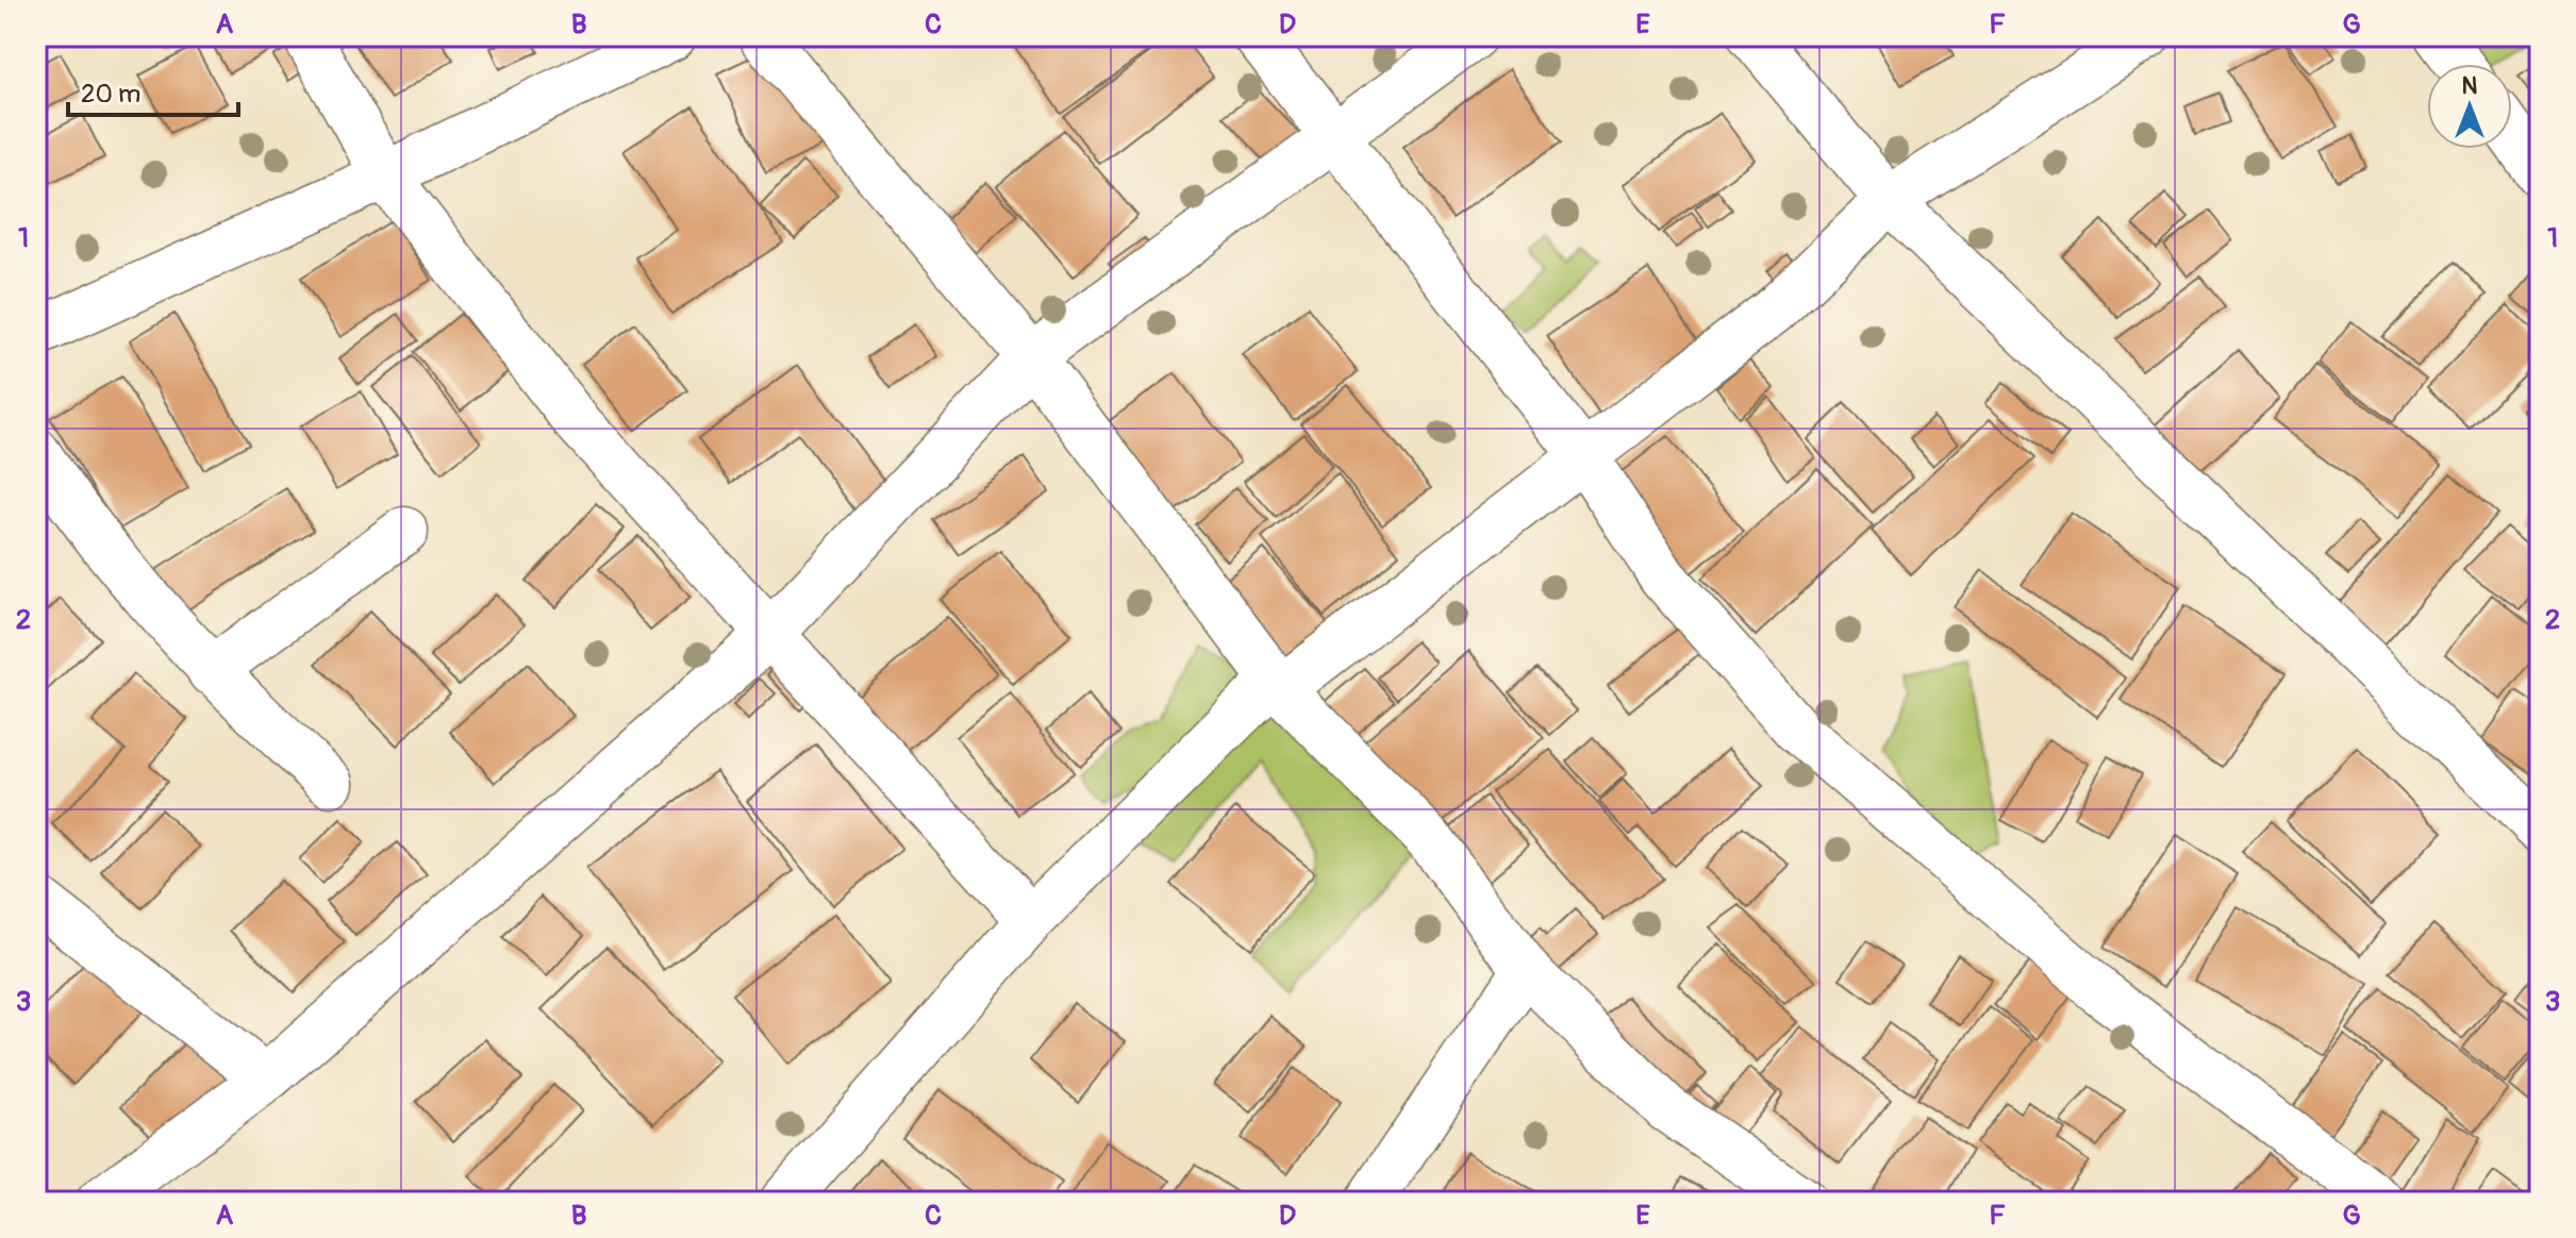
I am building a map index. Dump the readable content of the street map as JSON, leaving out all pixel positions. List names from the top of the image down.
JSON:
{
  "scale_bar": "20 m",
  "north": "top",
  "grid": {
    "columns": [
      "A",
      "B",
      "C",
      "D",
      "E",
      "F",
      "G"
    ],
    "rows": ["1", "2", "3"]
  }
}
